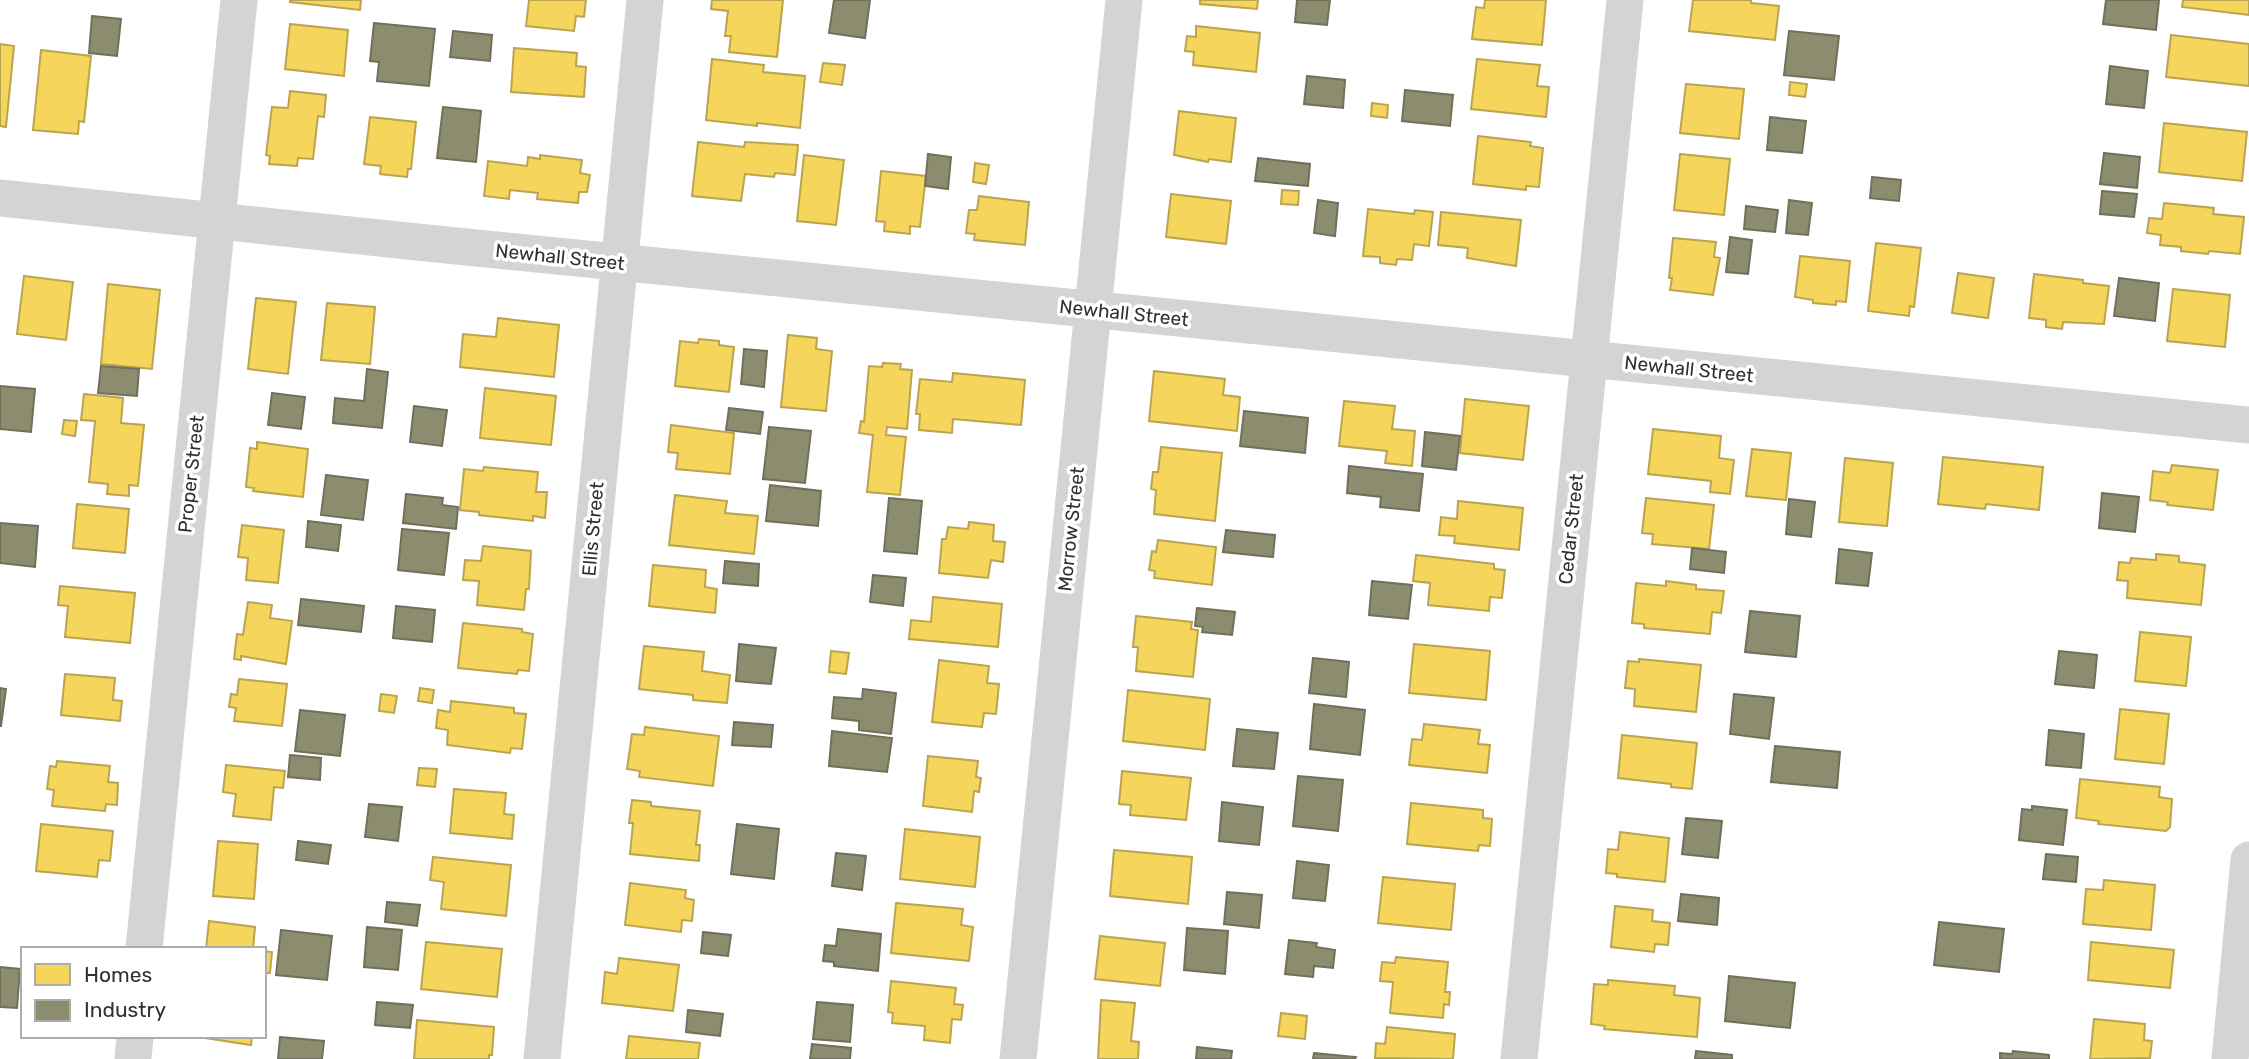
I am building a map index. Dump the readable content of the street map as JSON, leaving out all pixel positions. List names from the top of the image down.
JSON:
{
  "streets": {
    "street": [
      "Newhall Street",
      "Proper Street",
      "Ellis Street",
      "Morrow Street",
      "Cedar Street"
    ]
  },
  "crossings": [
    ["Newhall Street", "Proper Street"],
    ["Newhall Street", "Ellis Street"],
    ["Newhall Street", "Morrow Street"],
    ["Newhall Street", "Cedar Street"]
  ],
  "legend": ["Homes", "Industry"]
}
